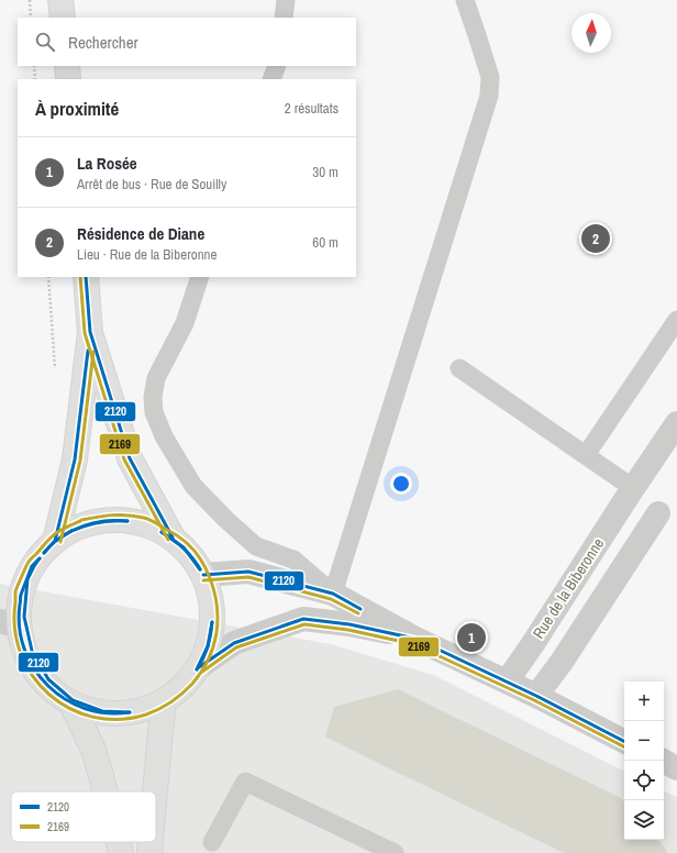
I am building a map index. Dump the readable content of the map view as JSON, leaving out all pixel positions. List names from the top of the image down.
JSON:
{
  "streets": {
    "street": ["Rue de la Biberonne"]
  },
  "lines": ["transit line 2120", "transit line 2169"],
  "legend": ["2120", "2169"],
  "north": "top",
  "page": {
    "search": "Rechercher",
    "heading": ["À proximité", "2 résultats"],
    "list": [
      {
        "mark": "1",
        "name": "La Rosée",
        "note": "Arrêt de bus · Rue de Souilly",
        "value": "30 m"
      },
      {
        "mark": "2",
        "name": "Résidence de Diane",
        "note": "Lieu · Rue de la Biberonne",
        "value": "60 m"
      }
    ],
    "pins": ["2", "1"],
    "map_buttons": ["+", "−"]
  }
}
